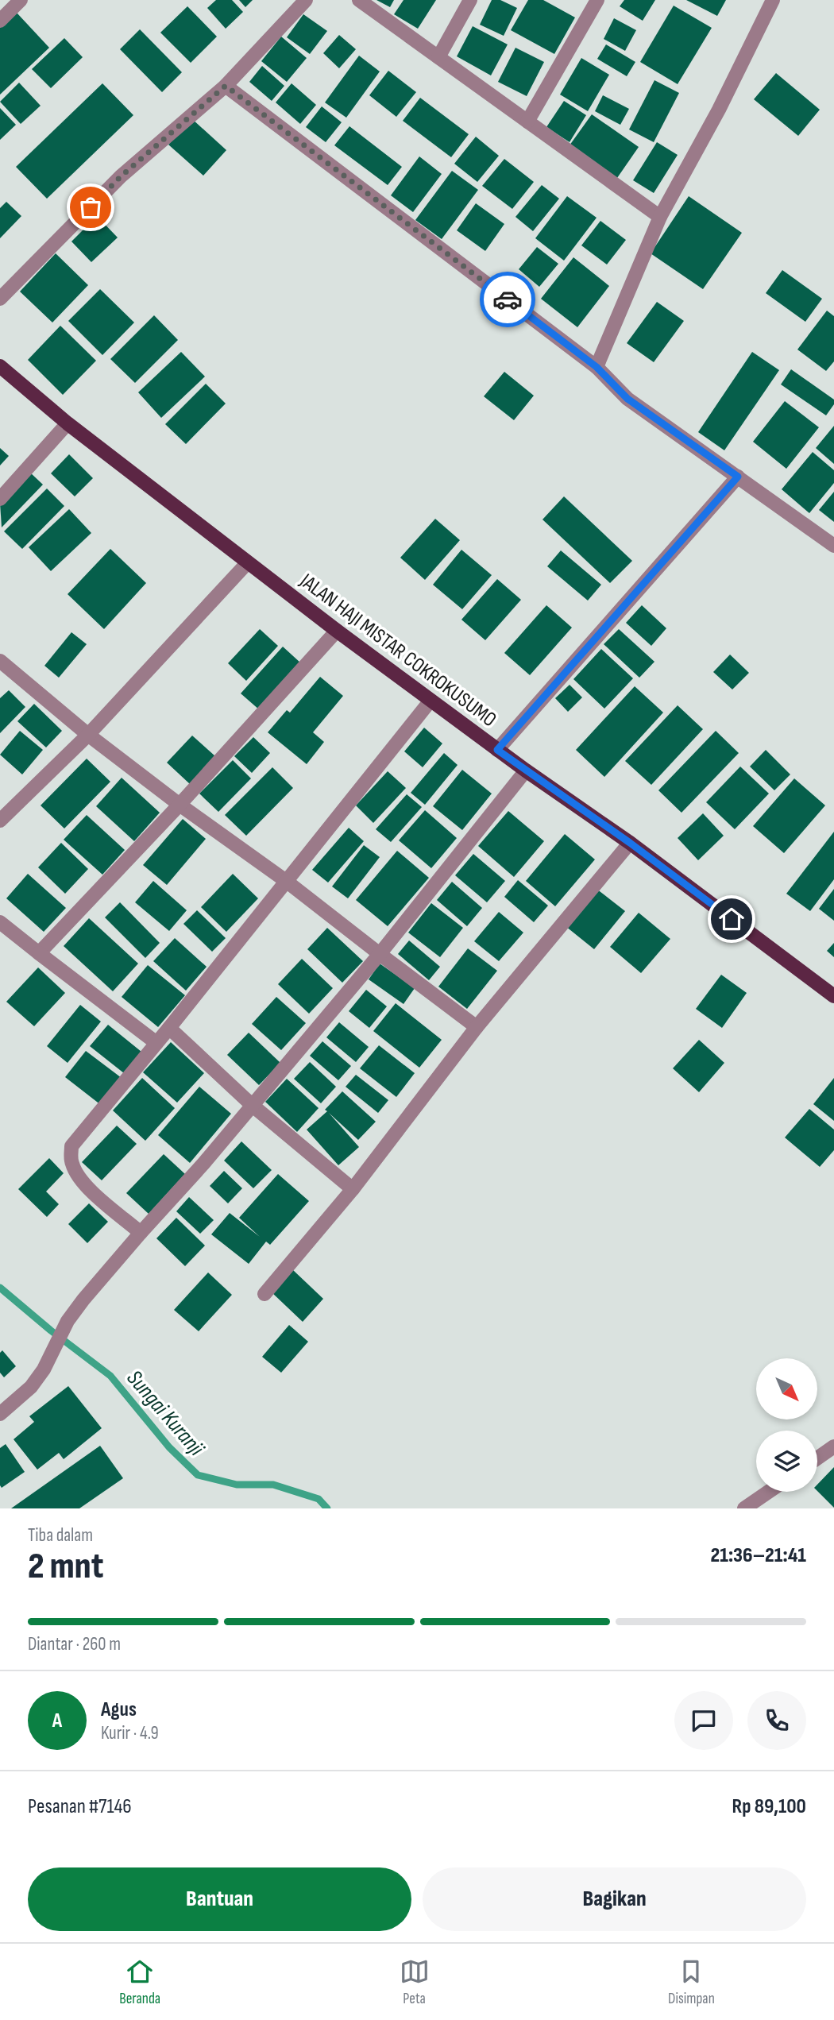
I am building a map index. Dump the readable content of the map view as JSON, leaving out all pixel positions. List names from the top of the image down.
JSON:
{
  "streets": {
    "main road": ["JALAN HAJI MISTAR COKROKUSUMO"]
  },
  "water": ["Sungai Kuranji"],
  "north": "bottom right",
  "page": {
    "heading": ["2 mnt", "Tiba dalam", "21:36–21:41"],
    "panel": [
      "Agus",
      "Kurir · 4.9",
      "Pesanan #7146",
      "Rp 89,100"
    ],
    "bar": "Diantar · 260 m",
    "round": "A",
    "buttons": ["Bantuan", "Bagikan"],
    "tabs": ["Beranda", "Peta", "Disimpan"]
  }
}
